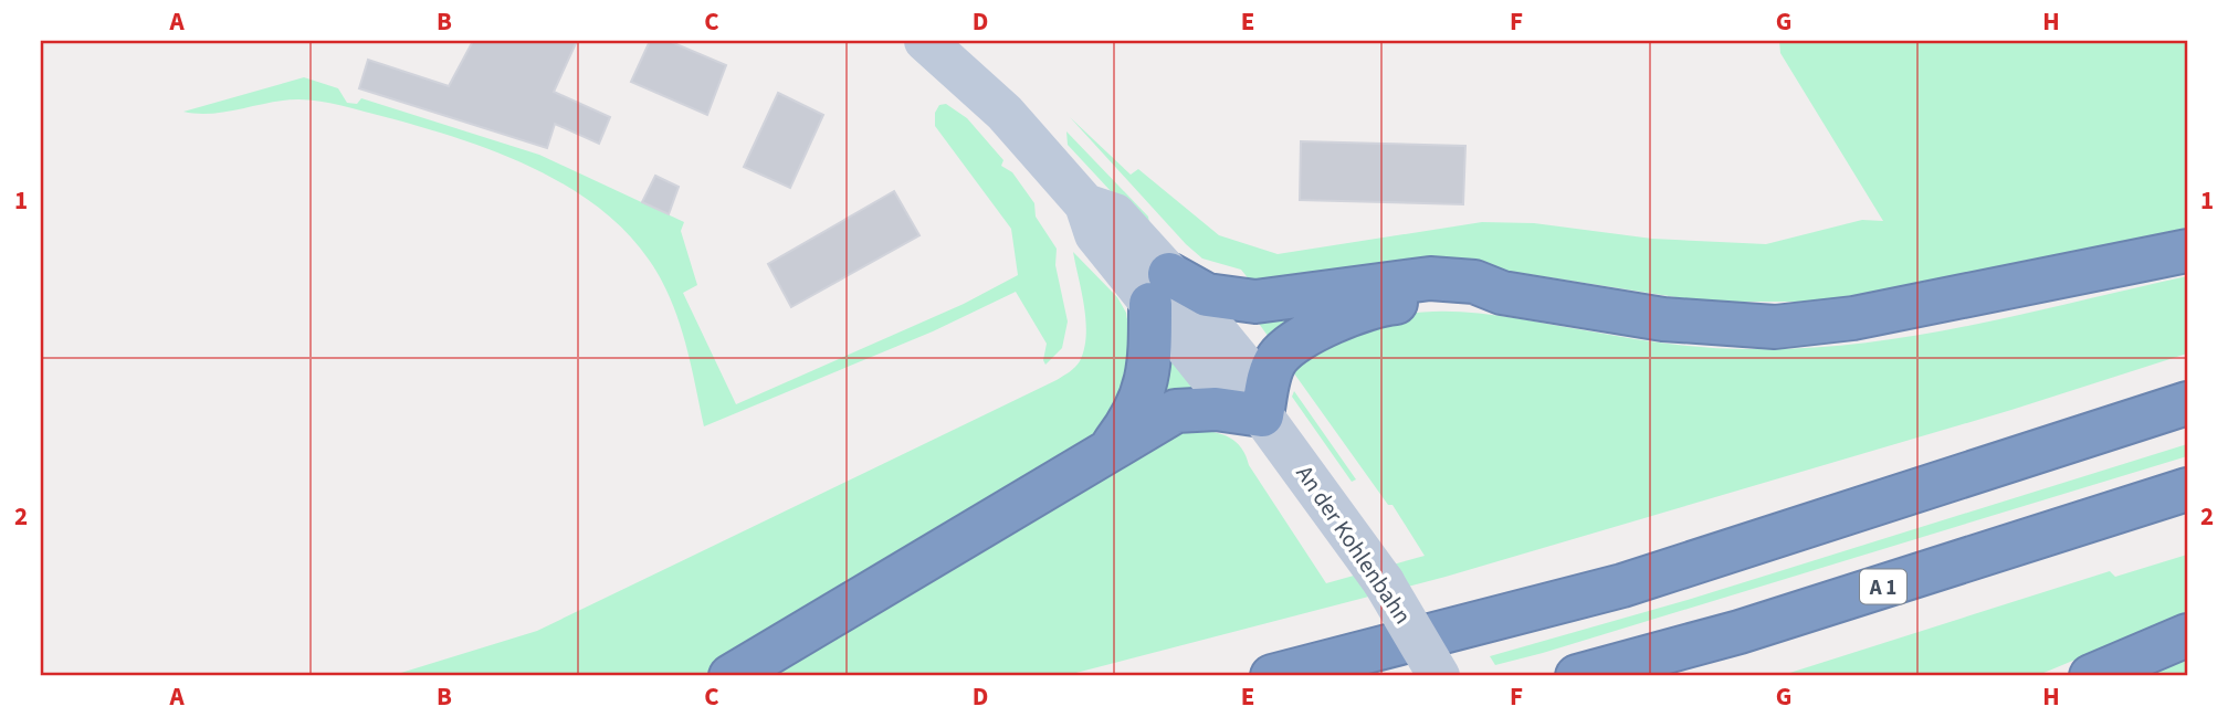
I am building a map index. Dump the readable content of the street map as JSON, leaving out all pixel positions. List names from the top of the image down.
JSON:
{
  "streets": {
    "highway": ["A 1"],
    "main road": ["An der Kohlenbahn"]
  },
  "grid": {
    "columns": [
      "A",
      "B",
      "C",
      "D",
      "E",
      "F",
      "G",
      "H"
    ],
    "rows": ["1", "2"]
  }
}
